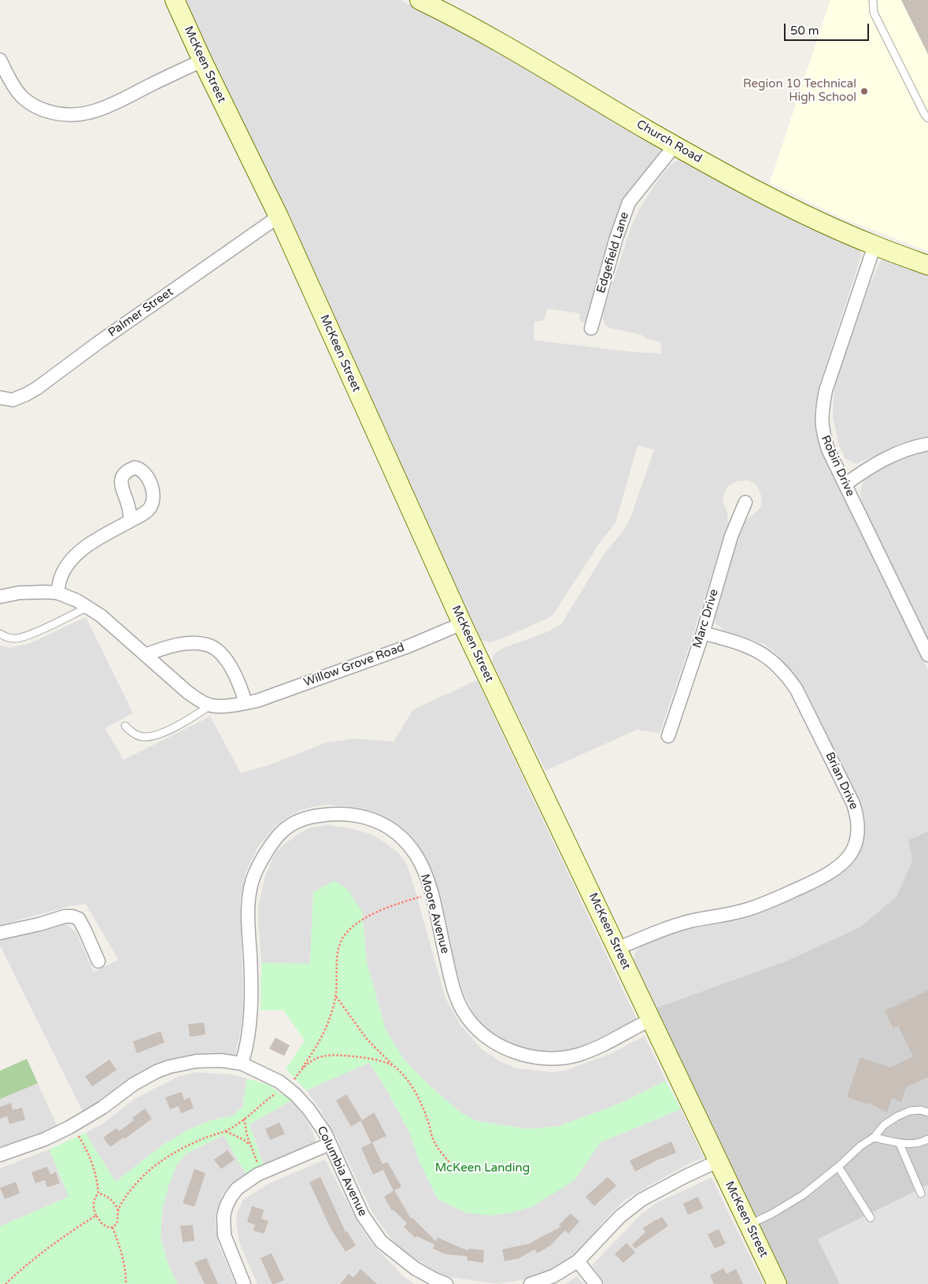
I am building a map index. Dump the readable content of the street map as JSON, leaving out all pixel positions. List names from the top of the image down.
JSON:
{
  "streets": {
    "street": [
      "McKeen Street",
      "Church Road",
      "Edgefield Lane",
      "Palmer Street",
      "Robin Drive",
      "Marc Drive",
      "Willow Grove Road",
      "Brian Drive",
      "Moore Avenue",
      "Columbia Avenue"
    ]
  },
  "crossings": [
    ["McKeen Street", "Palmer Street"],
    ["McKeen Street", "Willow Grove Road"],
    ["McKeen Street", "Brian Drive"],
    ["McKeen Street", "Moore Avenue"],
    ["Church Road", "Edgefield Lane"],
    ["Church Road", "Robin Drive"],
    ["Marc Drive", "Brian Drive"],
    ["Moore Avenue", "Columbia Avenue"]
  ],
  "parks": ["McKeen Landing"],
  "places": ["Region 10 Technical High School"],
  "scale_bar": "50 m"
}
